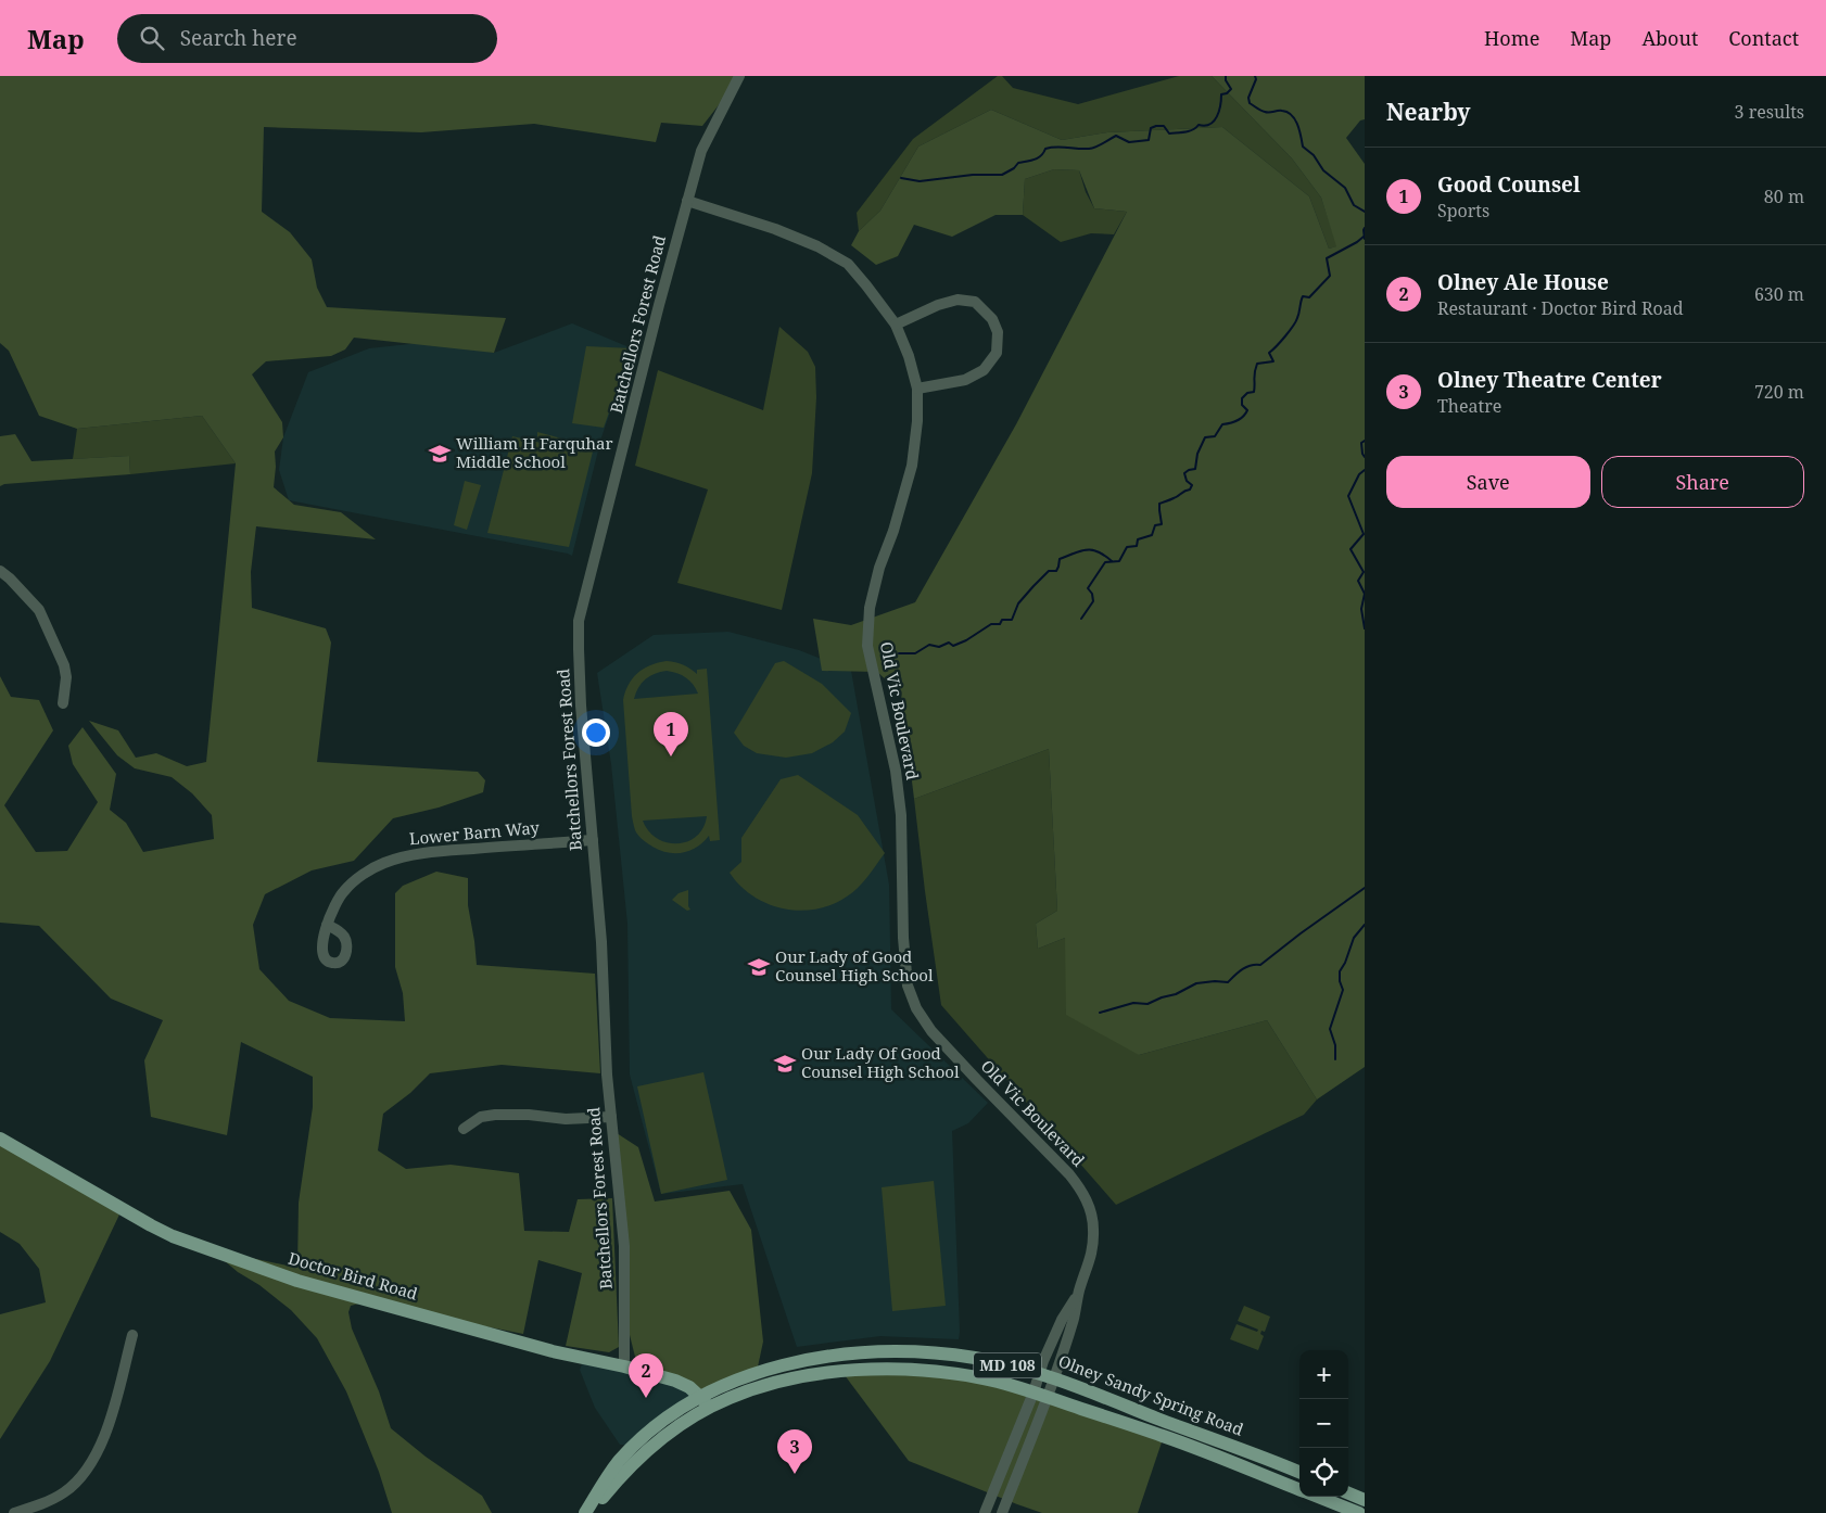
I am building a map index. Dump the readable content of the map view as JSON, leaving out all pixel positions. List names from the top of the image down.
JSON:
{
  "streets": {
    "main road": ["Doctor Bird Road", "MD 108", "Olney Sandy Spring Road"],
    "street": ["Batchellors Forest Road", "Old Vic Boulevard", "Lower Barn Way"]
  },
  "crossings": [
    ["Batchellors Forest Road", "Old Vic Boulevard"],
    ["Batchellors Forest Road", "Lower Barn Way"],
    ["Batchellors Forest Road", "Doctor Bird Road"],
    ["Old Vic Boulevard", "Olney Sandy Spring Road"],
    ["Doctor Bird Road", "Olney Sandy Spring Road"]
  ],
  "places": {
    "school or university": ["William H Farquhar Middle School", "Our Lady of Good Counsel High School", "Our Lady Of Good Counsel High School"]
  },
  "page": {
    "header": "Map",
    "search": "Search here",
    "nav": [
      "Home",
      "Map",
      "About",
      "Contact"
    ],
    "heading": ["Nearby", "3 results"],
    "list": [
      {
        "mark": "1",
        "name": "Good Counsel",
        "note": "Sports",
        "value": "80 m"
      },
      {
        "mark": "2",
        "name": "Olney Ale House",
        "note": "Restaurant · Doctor Bird Road",
        "value": "630 m"
      },
      {
        "mark": "3",
        "name": "Olney Theatre Center",
        "note": "Theatre",
        "value": "720 m"
      }
    ],
    "buttons": ["Save", "Share"],
    "pins": ["1", "2", "3"],
    "map_buttons": ["+", "−"]
  }
}
